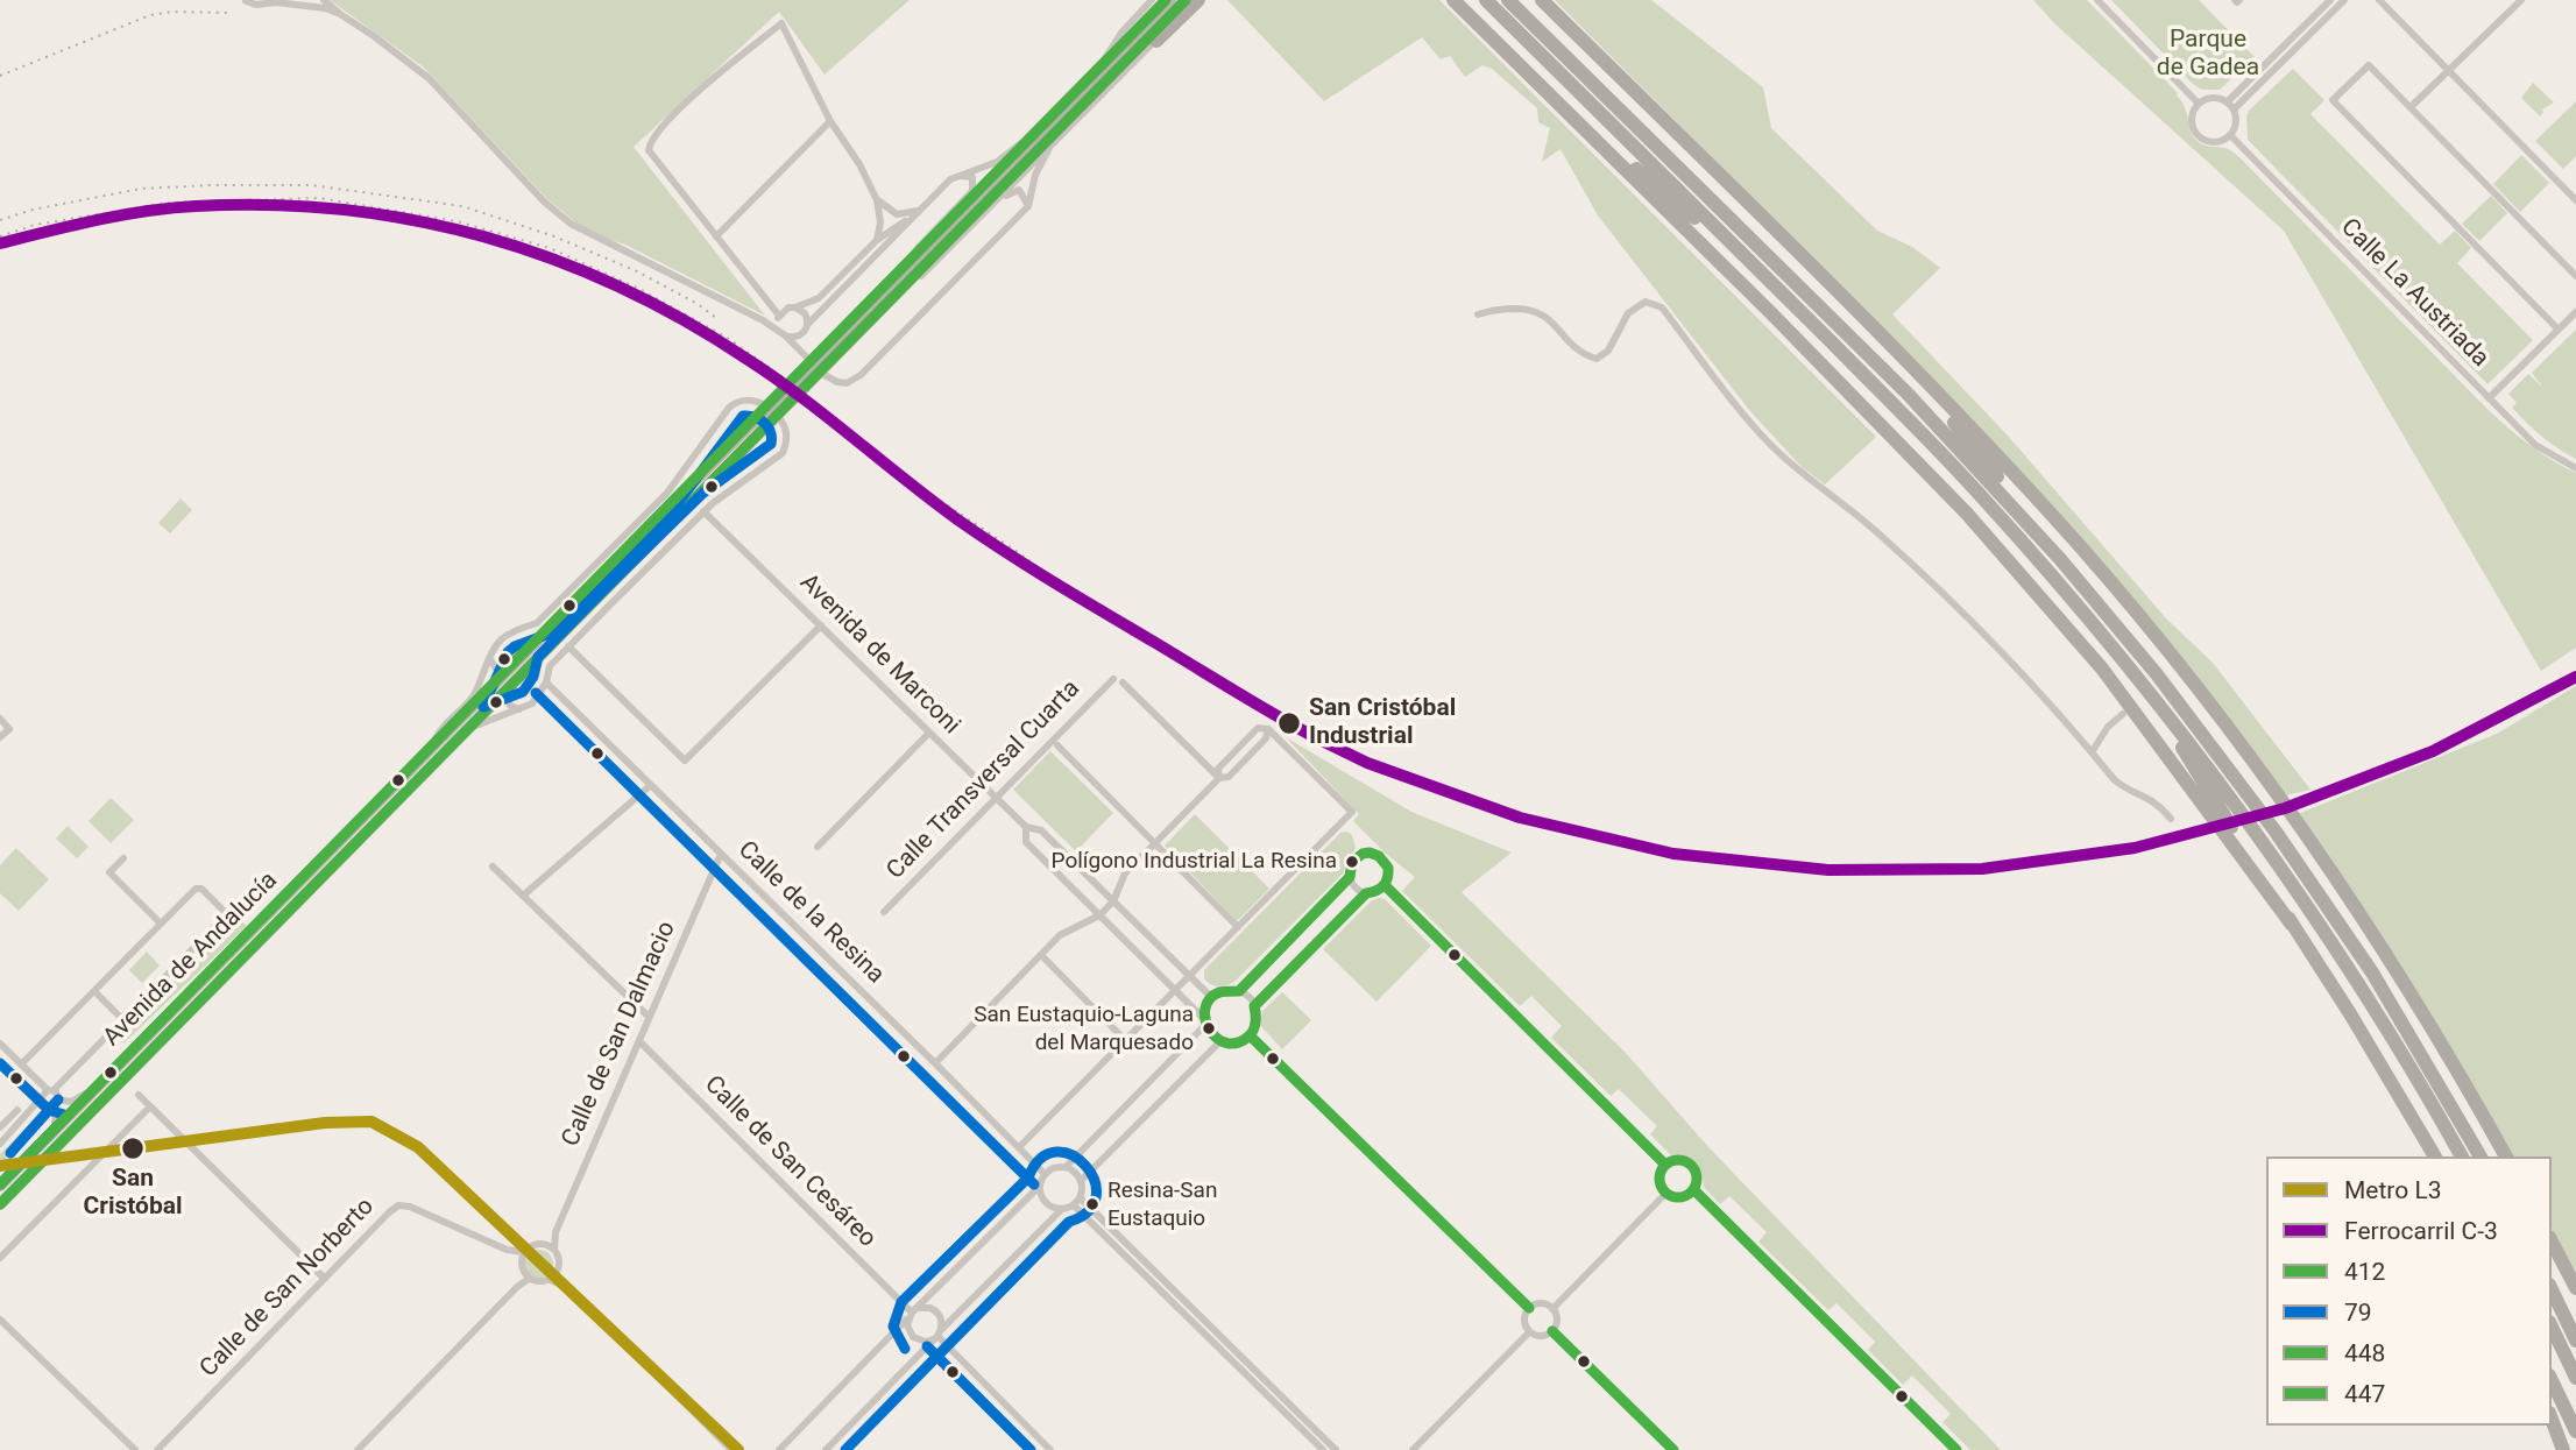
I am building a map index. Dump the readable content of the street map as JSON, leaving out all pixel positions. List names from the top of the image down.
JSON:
{
  "streets": {
    "main road": ["Avenida de Andalucía"],
    "street": [
      "Calle La Austriada",
      "Avenida de Marconi",
      "Calle Transversal Cuarta",
      "Calle de la Resina",
      "Calle de San Dalmacio",
      "Calle de San Cesáreo",
      "Calle de San Norberto"
    ]
  },
  "crossings": [
    ["Avenida de Marconi", "Calle Transversal Cuarta"],
    ["Avenida de Marconi", "Avenida de Andalucía"],
    ["Calle de la Resina", "Avenida de Andalucía"],
    ["Calle de la Resina", "Calle de San Dalmacio"],
    ["Calle de San Dalmacio", "Calle de San Cesáreo"],
    ["Calle de San Dalmacio", "Calle de San Norberto"]
  ],
  "parks": ["Parque de Gadea"],
  "places": [
    "San Cristóbal Industrial",
    "Polígono Industrial La Resina",
    "San Eustaquio-Laguna del Marquesado",
    "San Cristóbal",
    "Resina-San Eustaquio"
  ],
  "lines": [
    "transit line 412",
    "transit line 447",
    "rail line C-3",
    "transit line 79",
    "transit line 448",
    "metro line L3"
  ],
  "legend": [
    "Metro L3",
    "Ferrocarril C-3",
    "412",
    "79",
    "448",
    "447"
  ]
}
